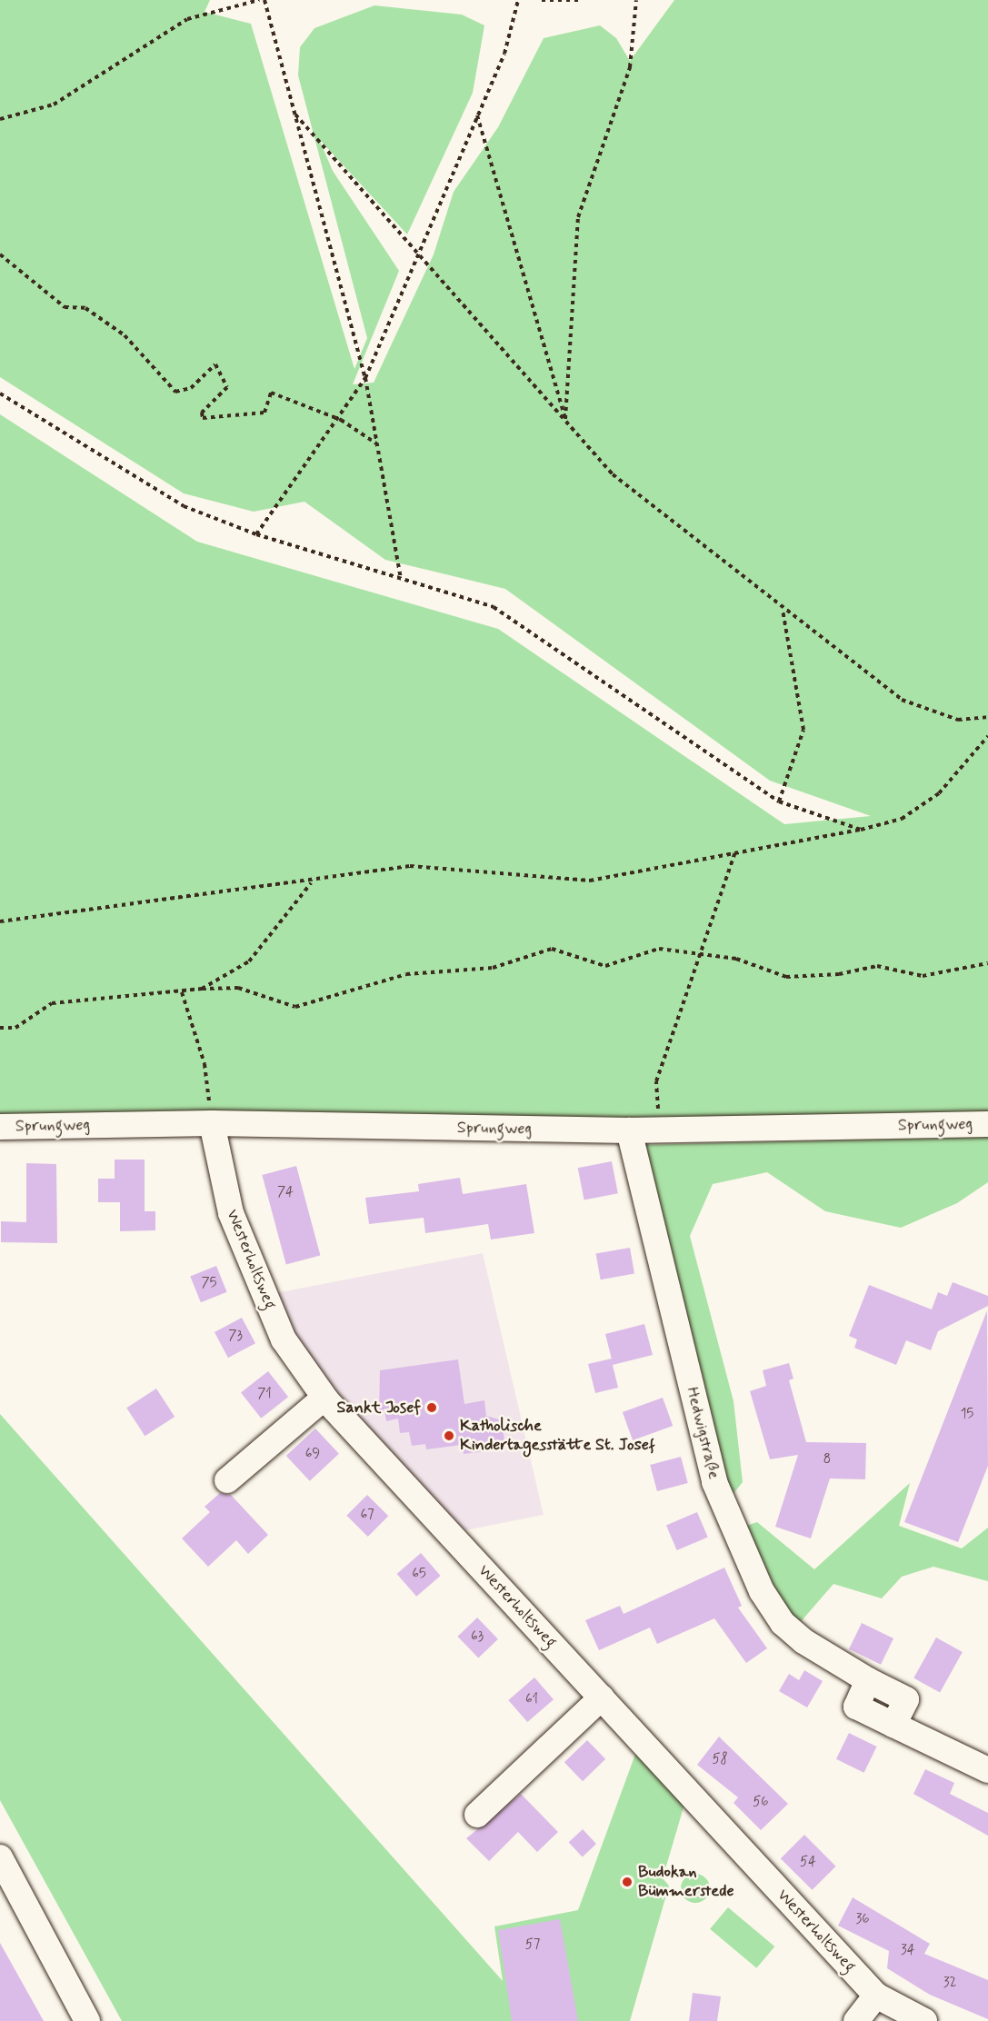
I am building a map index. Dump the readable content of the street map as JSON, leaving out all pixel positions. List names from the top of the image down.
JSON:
{
  "streets": {
    "street": ["Sprungweg", "Westerholtsweg", "Hedwigstraße"]
  },
  "crossings": [
    ["Sprungweg", "Westerholtsweg"],
    ["Sprungweg", "Hedwigstraße"]
  ],
  "places": ["Sankt Josef", "Katholische Kindertagesstätte St. Josef", "Budokan Bümmerstede"],
  "house_numbers": [
    "74",
    "75",
    "73",
    "71",
    "15",
    "69",
    "8",
    "67",
    "65",
    "63",
    "61",
    "58",
    "56",
    "54",
    "36",
    "57",
    "34",
    "32"
  ]
}
